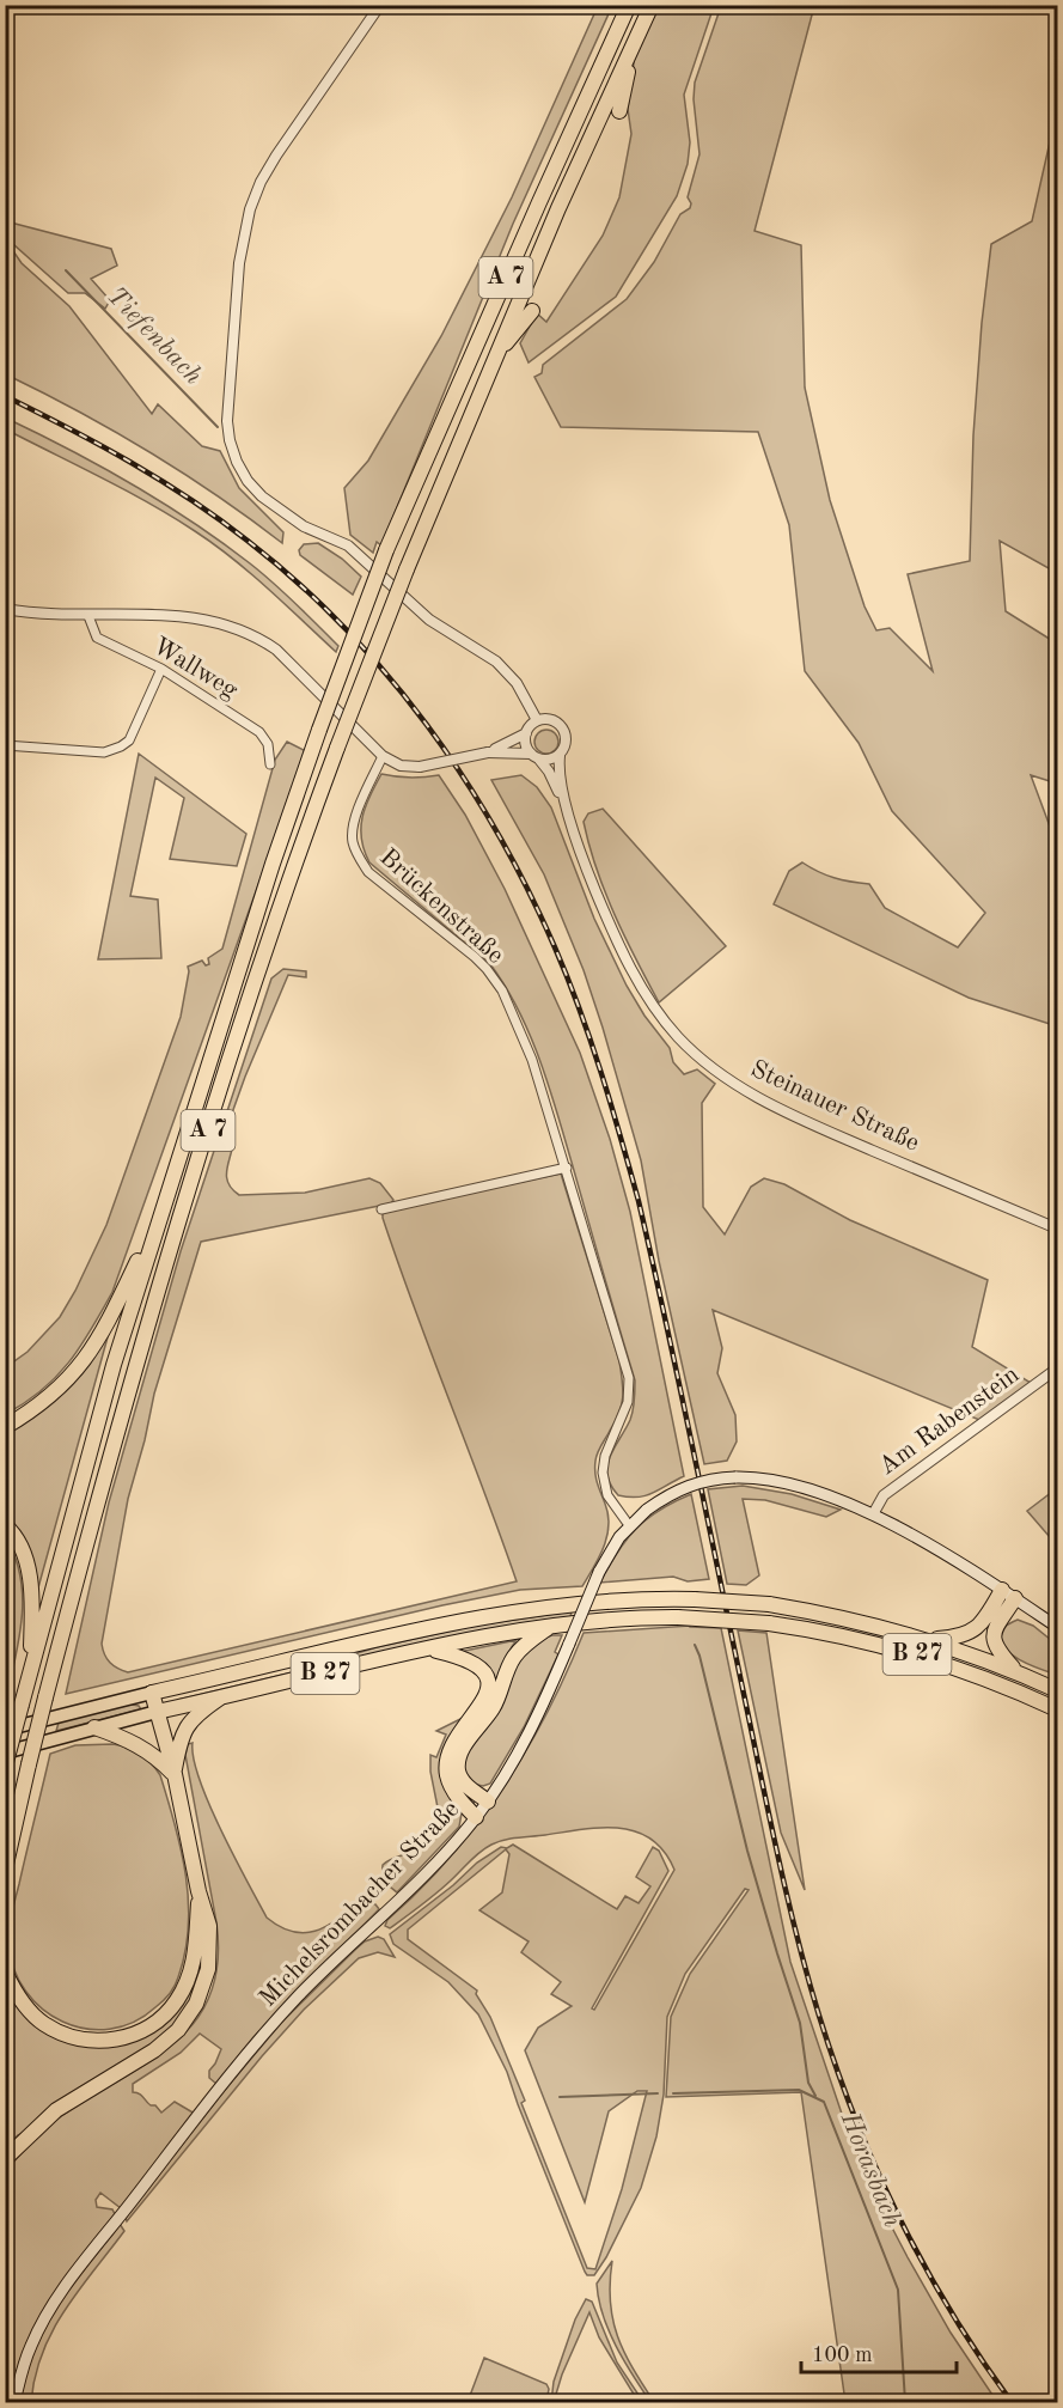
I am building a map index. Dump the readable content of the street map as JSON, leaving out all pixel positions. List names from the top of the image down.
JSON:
{
  "streets": {
    "highway": ["A 7", "B 27"],
    "main road": ["Michelsrombacher Straße"],
    "street": [
      "Wallweg",
      "Brückenstraße",
      "Steinauer Straße",
      "Am Rabenstein"
    ]
  },
  "crossings": [
    ["Brückenstraße", "Michelsrombacher Straße"],
    ["Am Rabenstein", "Michelsrombacher Straße"]
  ],
  "water": ["Tiefenbach", "Horasbach"],
  "scale_bar": "100 m"
}
